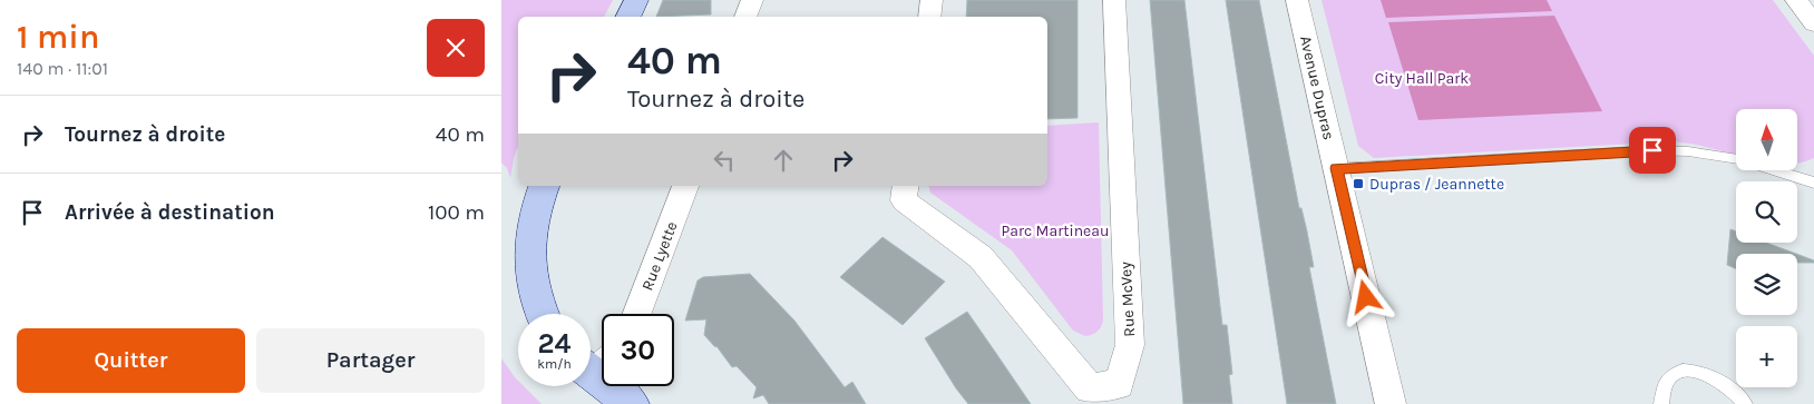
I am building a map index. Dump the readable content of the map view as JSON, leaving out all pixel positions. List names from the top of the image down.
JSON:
{
  "streets": {
    "street": ["Avenue Dupras", "Rue Lyette", "Rue McVey"]
  },
  "parks": ["City Hall Park", "Parc Martineau"],
  "places": {
    "transit": ["Dupras / Jeannette"]
  },
  "north": "top",
  "page": {
    "heading": ["1 min", "140 m · 11:01"],
    "turn": ["40 m", "Tournez à droite"],
    "list": [
      {
        "name": "Tournez à droite",
        "value": "40 m"
      },
      {
        "name": "Arrivée à destination",
        "value": "100 m"
      }
    ],
    "map_buttons": "+",
    "speed": "24 km/h",
    "limit": "30",
    "buttons": ["Quitter", "Partager"]
  }
}
